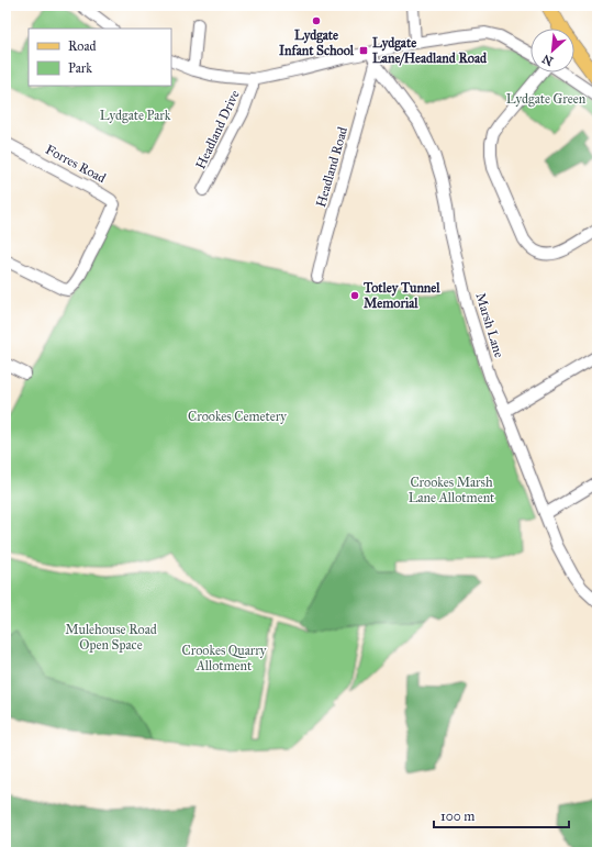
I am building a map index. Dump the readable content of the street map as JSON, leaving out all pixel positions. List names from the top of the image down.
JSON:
{
  "streets": {
    "street": [
      "Headland Drive",
      "Forres Road",
      "Headland Road",
      "Marsh Lane"
    ]
  },
  "crossings": [
    ["Headland Road", "Marsh Lane"]
  ],
  "parks": [
    "Lydgate Green",
    "Lydgate Park",
    "Crookes Cemetery",
    "Crookes Marsh Lane Allotment",
    "Mulehouse Road Open Space",
    "Crookes Quarry Allotment"
  ],
  "places": {
    "other": ["Lydgate Infant School", "Totley Tunnel Memorial"],
    "transit": ["Lydgate Lane/Headland Road"]
  },
  "legend": ["Road", "Park"],
  "scale_bar": "100 m",
  "north": "bottom left"
}
